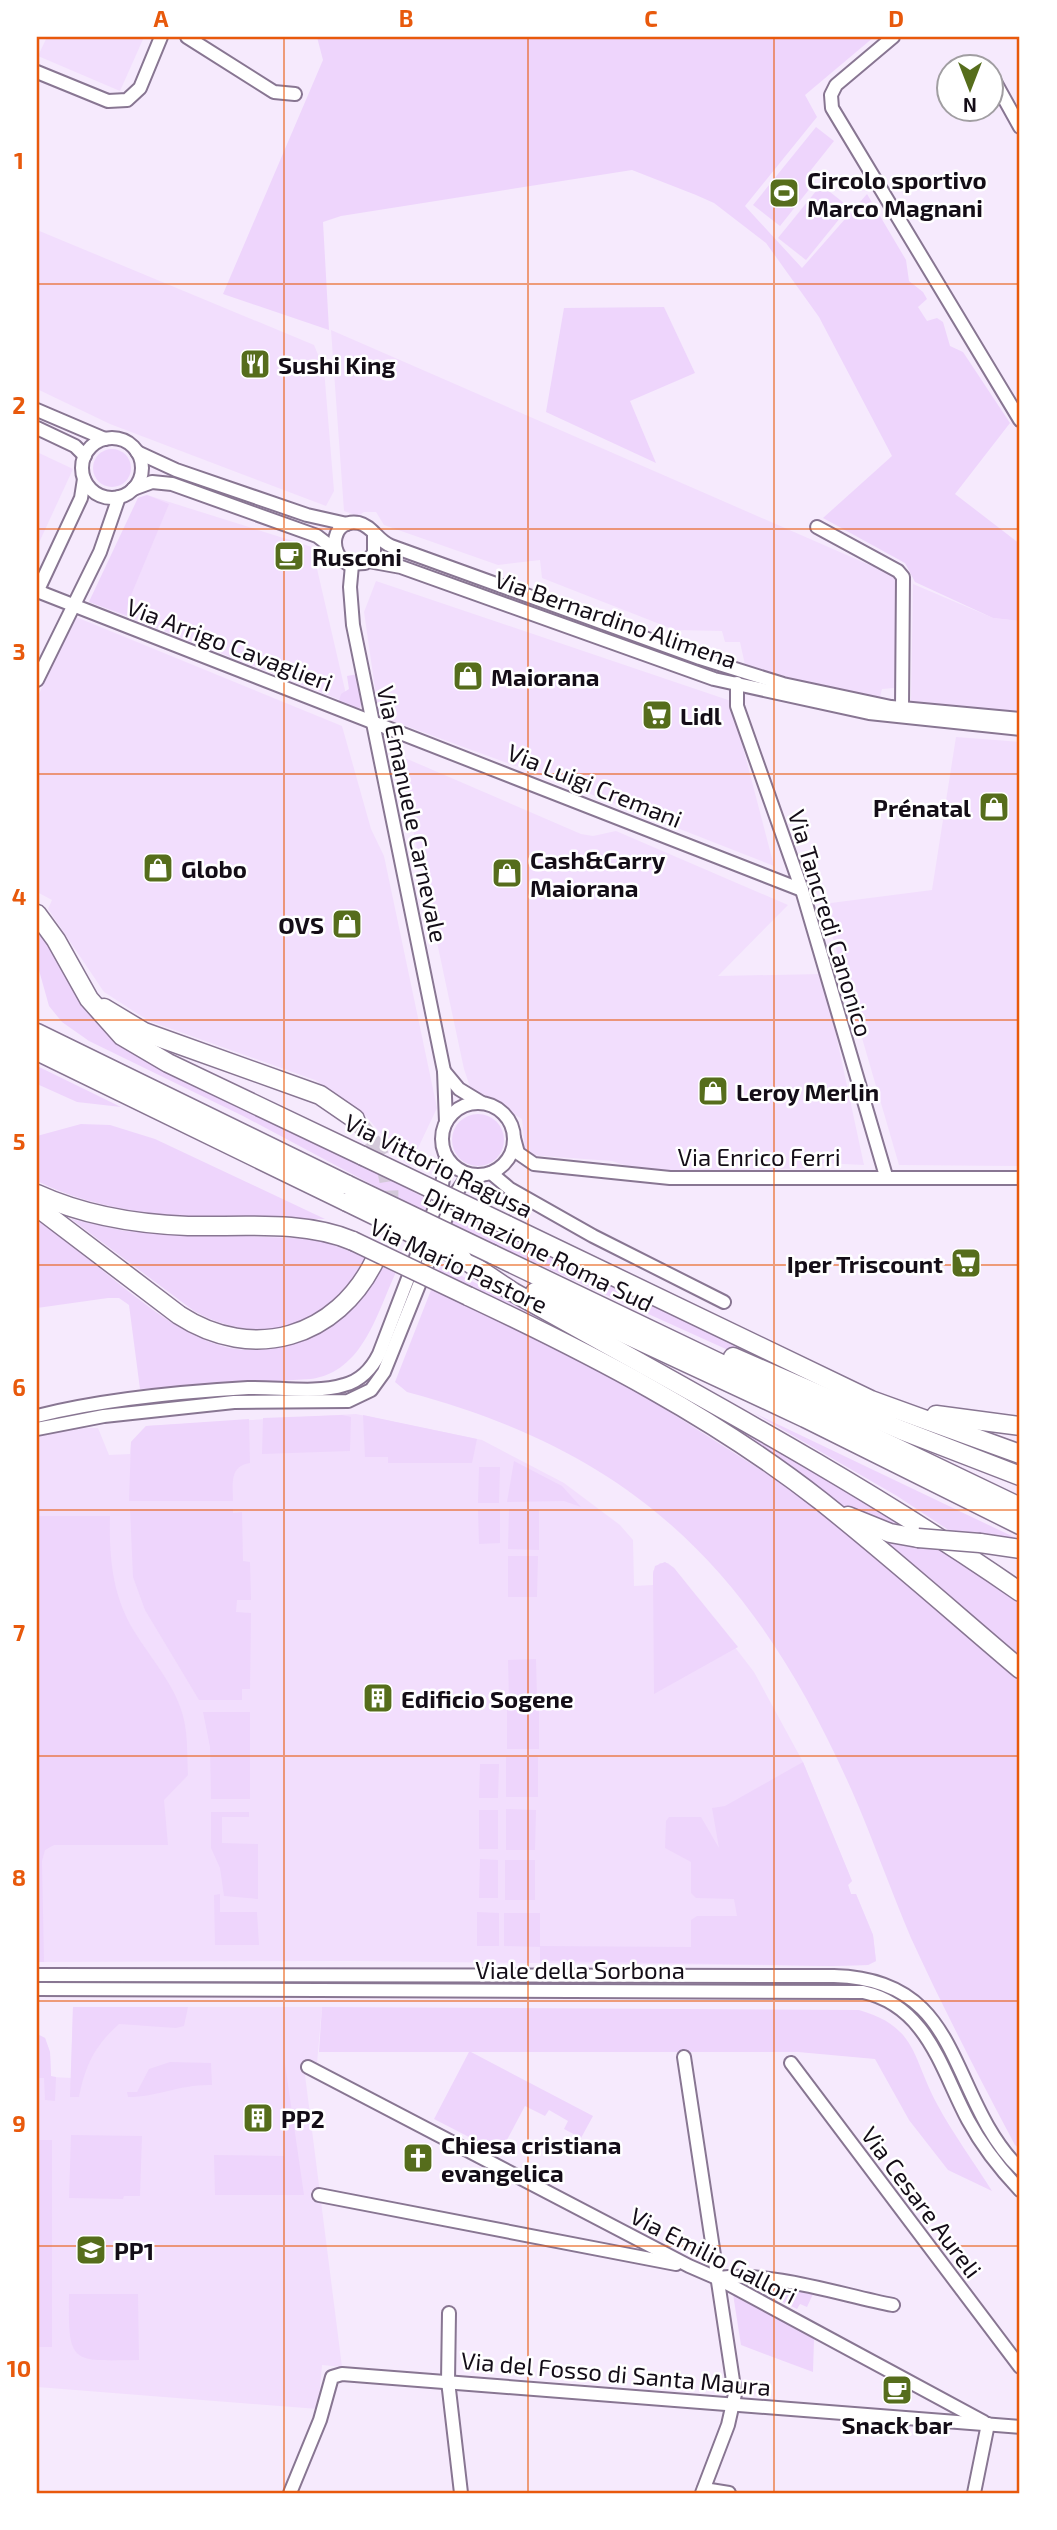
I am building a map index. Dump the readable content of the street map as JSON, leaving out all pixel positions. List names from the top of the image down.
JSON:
{
  "streets": {
    "highway": ["Via Vittorio Ragusa", "Diramazione Roma Sud", "Via Mario Pastore"],
    "street": [
      "Via Bernardino Alimena",
      "Via Arrigo Cavaglieri",
      "Via Luigi Cremani",
      "Via Emanuele Carnevale",
      "Via Tancredi Canonico",
      "Via Enrico Ferri",
      "Viale della Sorbona",
      "Via Cesare Aureli",
      "Via Emilio Gallori",
      "Via del Fosso di Santa Maura"
    ]
  },
  "crossings": [
    ["Via Bernardino Alimena", "Via Emanuele Carnevale"],
    ["Via Bernardino Alimena", "Via Tancredi Canonico"],
    ["Via Arrigo Cavaglieri", "Via Luigi Cremani"],
    ["Via Arrigo Cavaglieri", "Via Emanuele Carnevale"],
    ["Via Luigi Cremani", "Via Emanuele Carnevale"],
    ["Via Luigi Cremani", "Via Tancredi Canonico"],
    ["Via Emanuele Carnevale", "Via Enrico Ferri"],
    ["Via Tancredi Canonico", "Via Enrico Ferri"],
    ["Via Emilio Gallori", "Via del Fosso di Santa Maura"]
  ],
  "places": {
    "sports": ["Circolo sportivo Marco Magnani"],
    "restaurant": ["Sushi King"],
    "cafe": ["Rusconi", "Snack bar"],
    "shop": [
      "Maiorana",
      "Prénatal",
      "Globo",
      "Cash&Carry Maiorana",
      "OVS",
      "Leroy Merlin"
    ],
    "supermarket": ["Lidl", "Iper Triscount"],
    "building": ["Edificio Sogene", "PP2"],
    "church": ["Chiesa cristiana evangelica"],
    "school or university": ["PP1"]
  },
  "north": "bottom",
  "grid": {
    "columns": [
      "A",
      "B",
      "C",
      "D"
    ],
    "rows": [
      "1",
      "2",
      "3",
      "4",
      "5",
      "6",
      "7",
      "8",
      "9",
      "10"
    ]
  }
}
